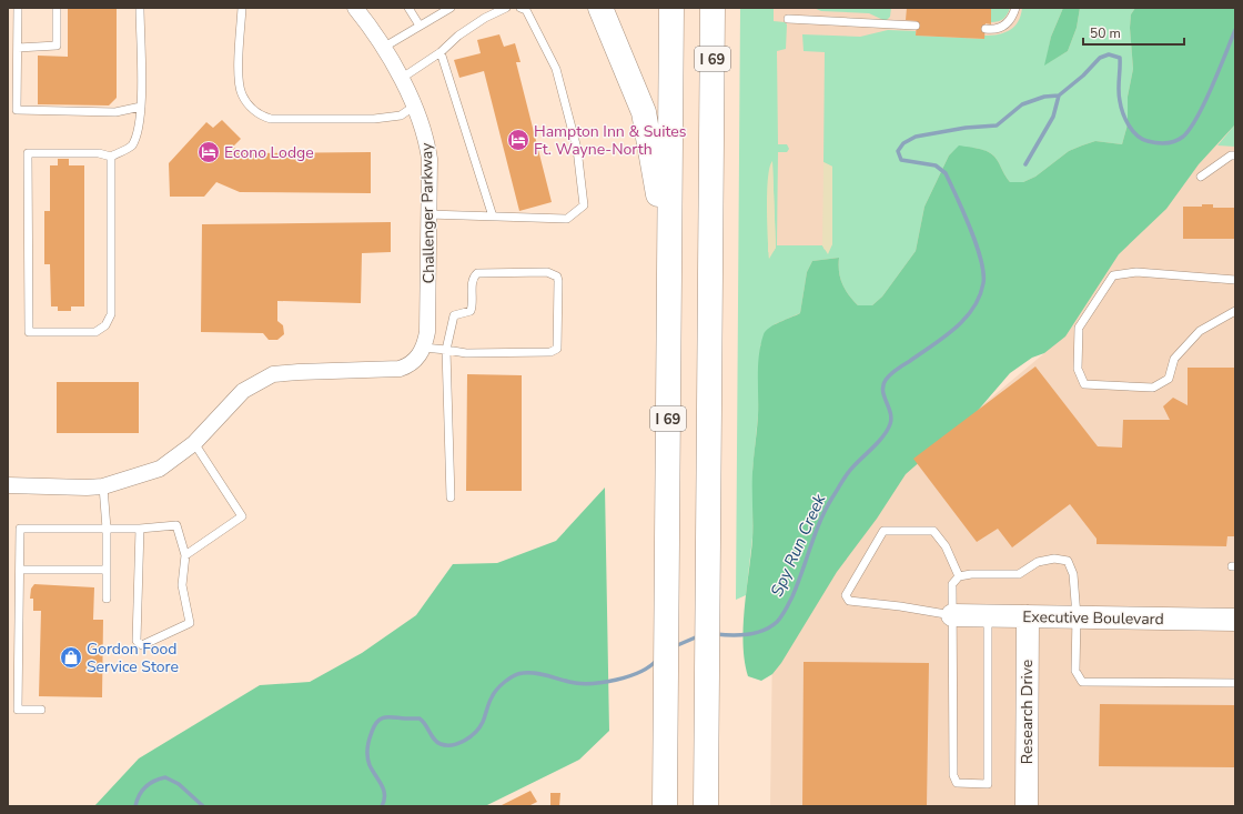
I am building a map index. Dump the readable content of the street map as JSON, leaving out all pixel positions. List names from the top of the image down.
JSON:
{
  "streets": {
    "highway": ["I 69"],
    "street": ["Challenger Parkway", "Executive Boulevard", "Research Drive"]
  },
  "crossings": [
    ["Executive Boulevard", "Research Drive"]
  ],
  "water": ["Spy Run Creek"],
  "places": {
    "hotel": ["Hampton Inn & Suites Ft. Wayne-North", "Econo Lodge"],
    "shop": ["Gordon Food Service Store"]
  },
  "scale_bar": "50 m"
}
